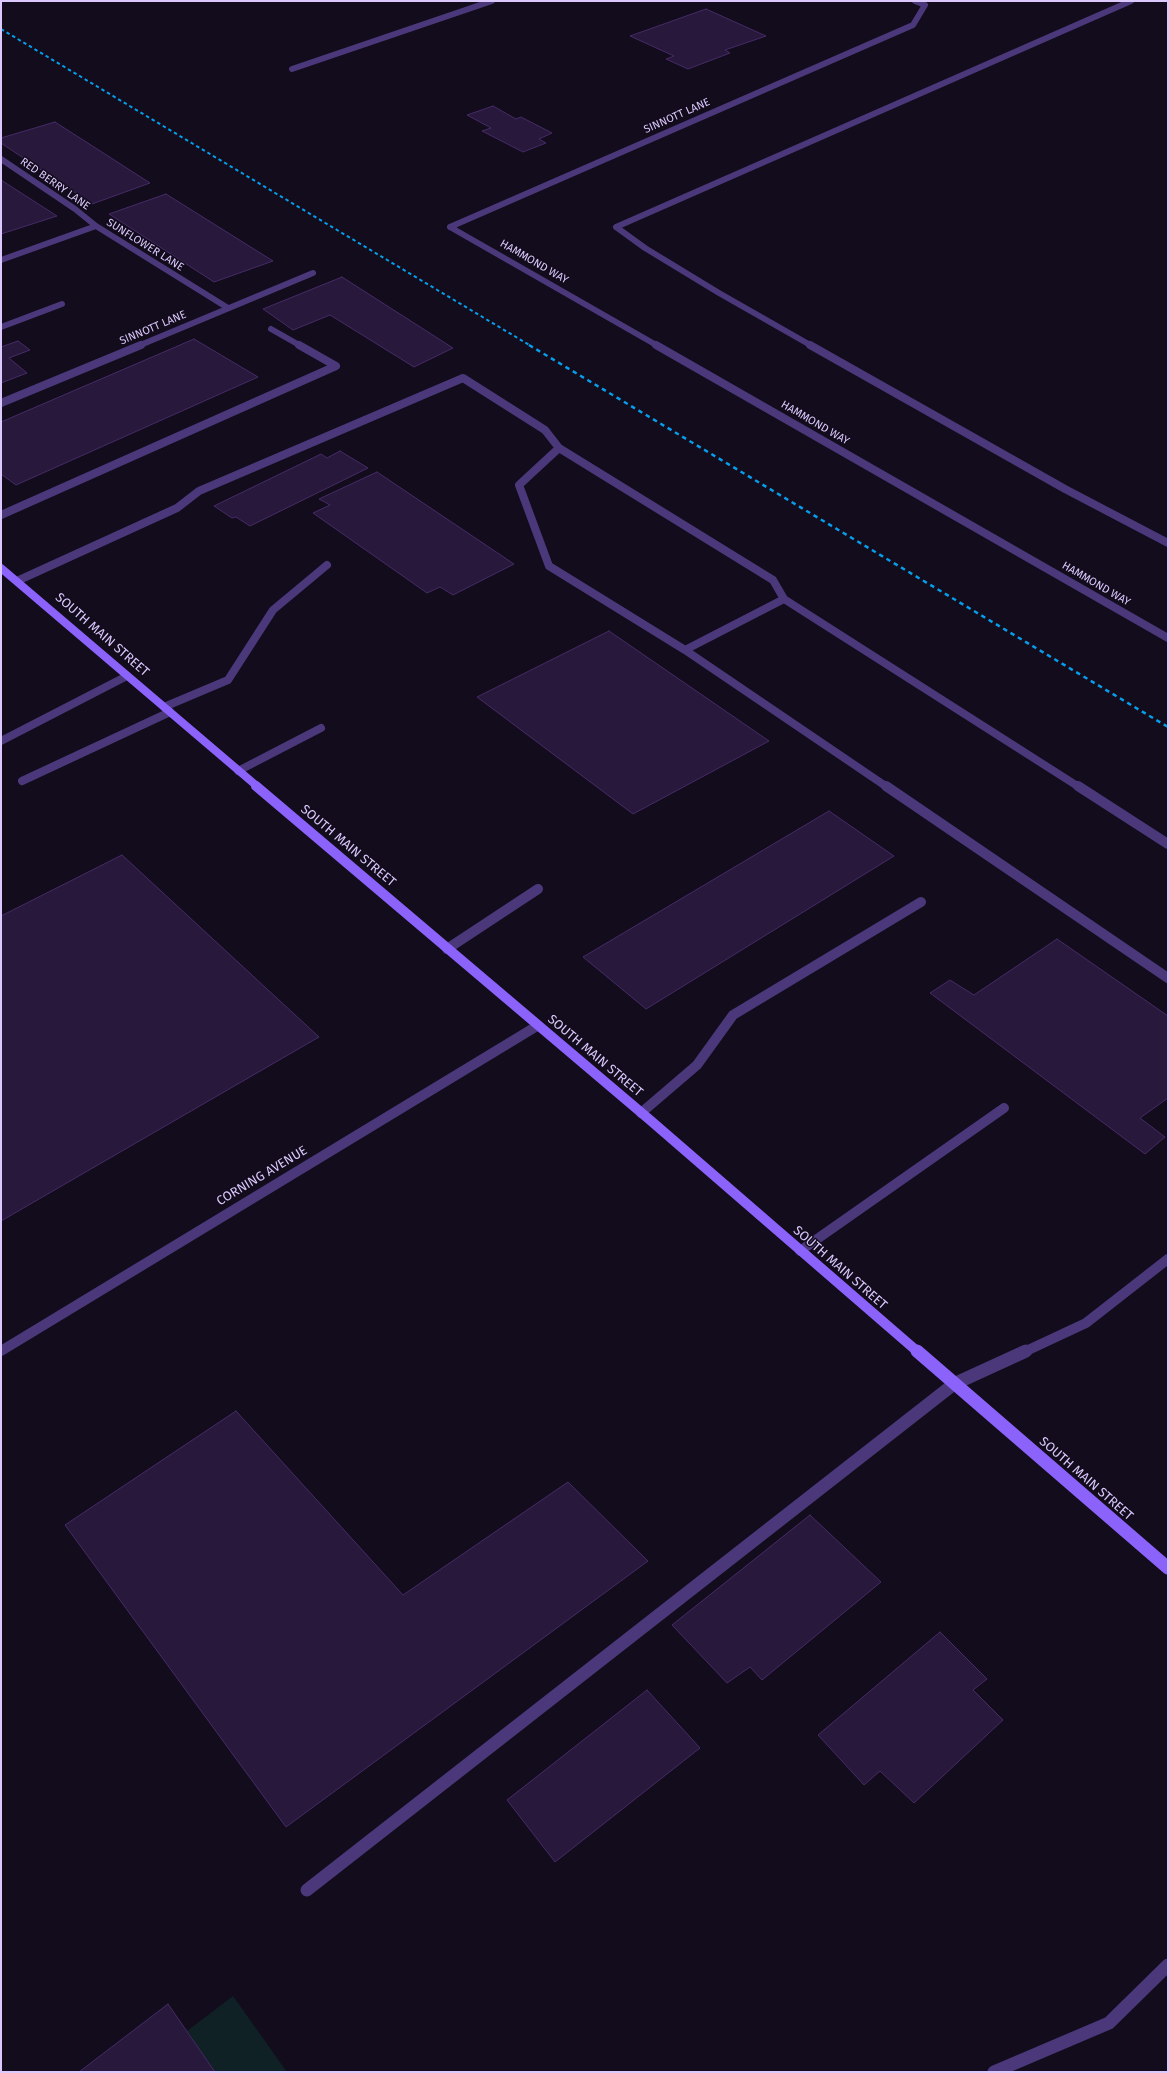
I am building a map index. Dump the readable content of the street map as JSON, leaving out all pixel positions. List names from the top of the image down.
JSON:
{
  "streets": {
    "main road": ["SOUTH MAIN STREET"],
    "street": [
      "SINNOTT LANE",
      "RED BERRY LANE",
      "SUNFLOWER LANE",
      "HAMMOND WAY",
      "CORNING AVENUE"
    ]
  },
  "crossings": [
    ["SINNOTT LANE", "SUNFLOWER LANE"],
    ["SINNOTT LANE", "HAMMOND WAY"],
    ["RED BERRY LANE", "SUNFLOWER LANE"],
    ["SOUTH MAIN STREET", "CORNING AVENUE"]
  ]
}
